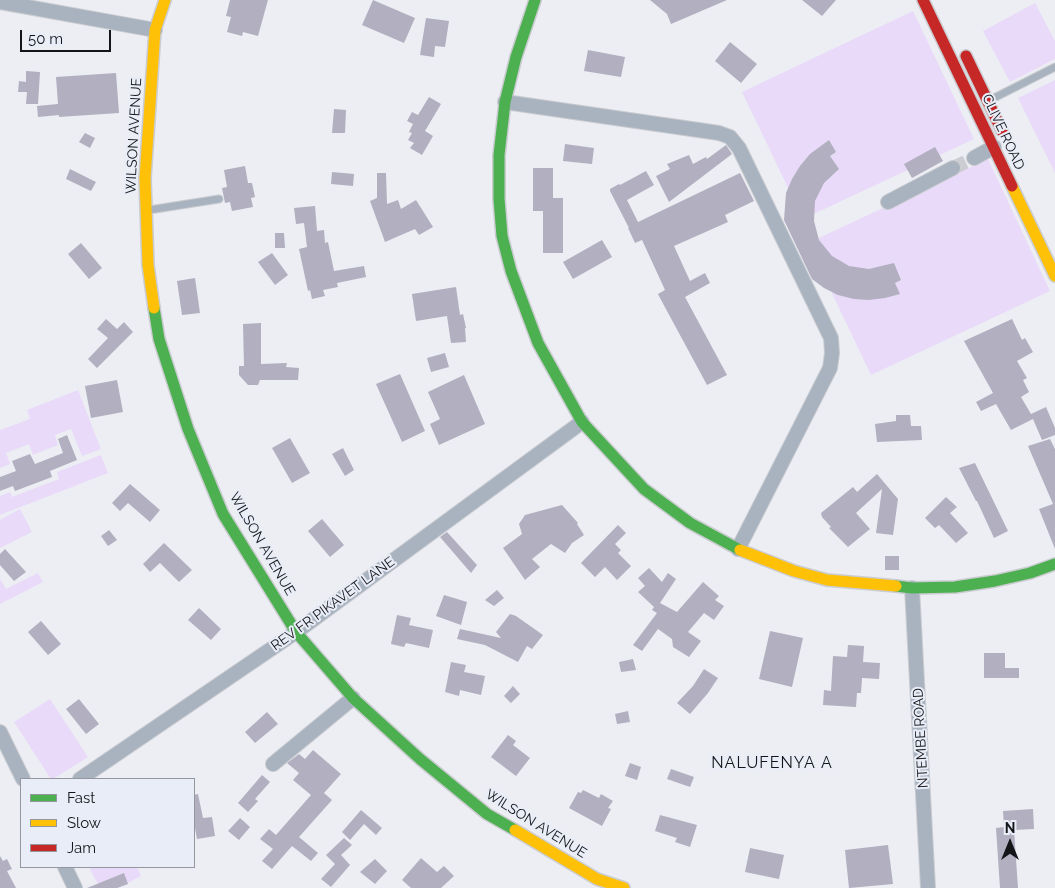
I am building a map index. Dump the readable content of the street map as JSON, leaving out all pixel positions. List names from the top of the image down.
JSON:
{
  "streets": {
    "street": [
      "CLIVE ROAD",
      "WILSON AVENUE",
      "REV FR PIKAVET LANE",
      "NTEMBE ROAD"
    ]
  },
  "crossings": [
    ["WILSON AVENUE", "REV FR PIKAVET LANE"]
  ],
  "districts": ["NALUFENYA A"],
  "legend": ["Fast", "Slow", "Jam"],
  "scale_bar": "50 m",
  "north": "top"
}
